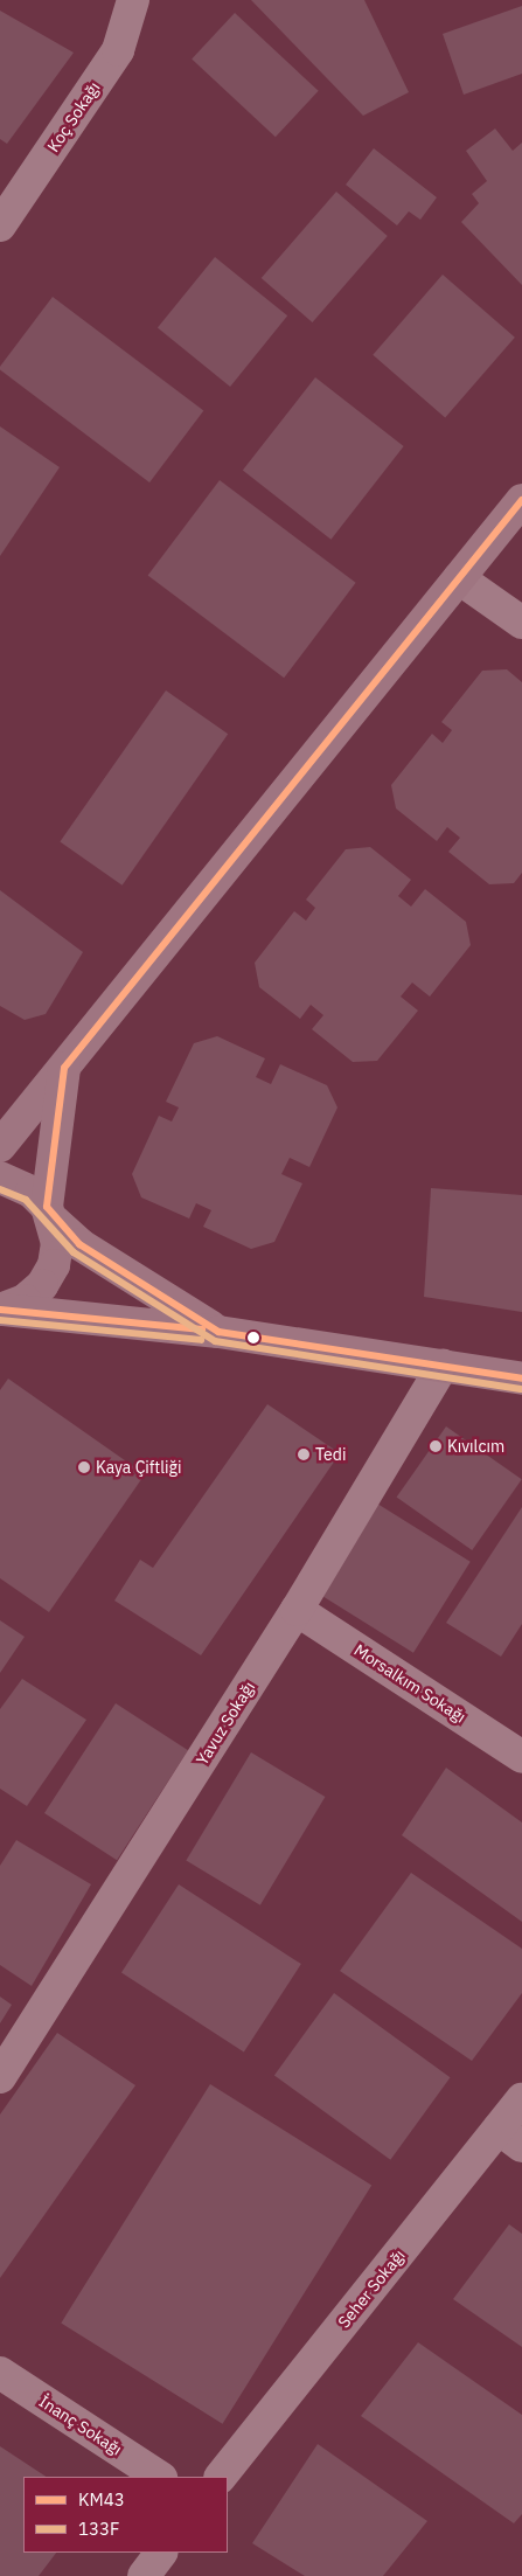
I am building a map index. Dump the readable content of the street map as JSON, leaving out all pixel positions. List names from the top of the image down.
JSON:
{
  "streets": {
    "street": [
      "Koç Sokağı",
      "Morsalkım Sokağı",
      "Yavuz Sokağı",
      "Seher Sokağı",
      "İnanç Sokağı"
    ]
  },
  "crossings": [
    ["Morsalkım Sokağı", "Yavuz Sokağı"]
  ],
  "places": ["Kıvılcım", "Tedi", "Kaya Çiftliği"],
  "lines": ["transit line KM43", "transit line 133F"],
  "legend": ["KM43", "133F"]
}
